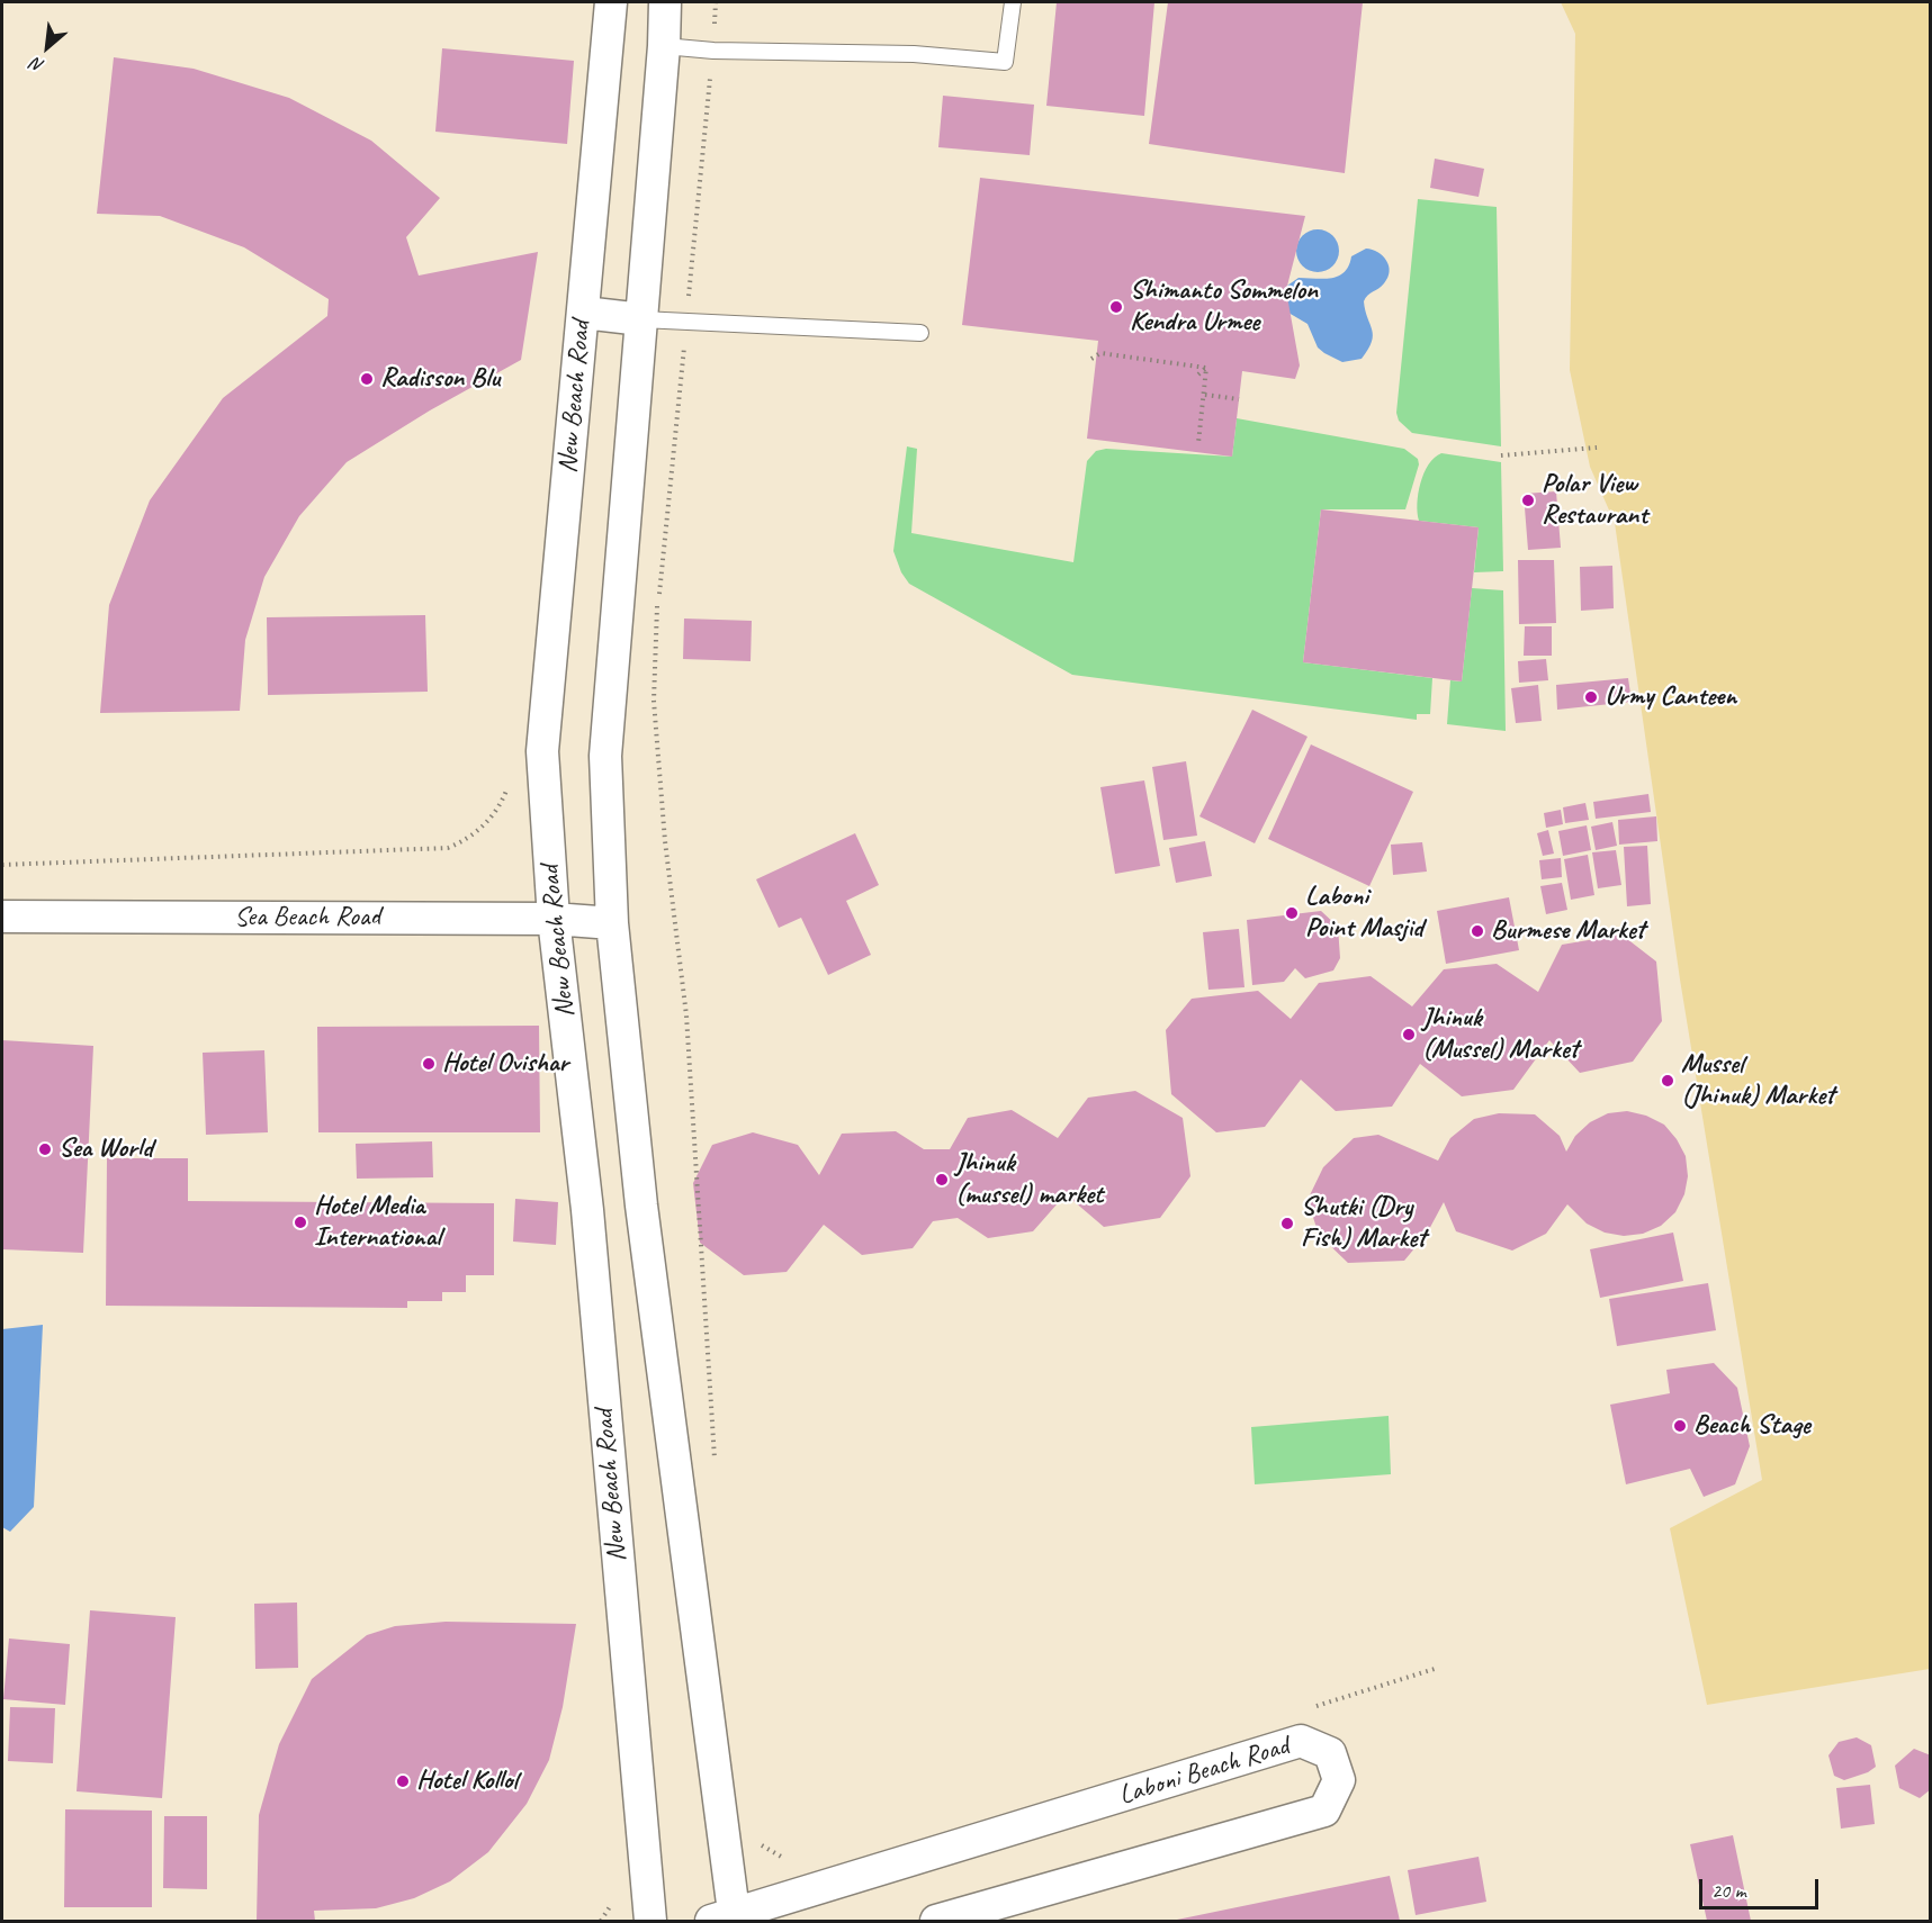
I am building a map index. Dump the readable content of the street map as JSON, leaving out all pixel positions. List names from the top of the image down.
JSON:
{
  "streets": {
    "street": ["New Beach Road", "Sea Beach Road", "Laboni Beach Road"]
  },
  "crossings": [
    ["New Beach Road", "Sea Beach Road"],
    ["New Beach Road", "Laboni Beach Road"]
  ],
  "places": [
    "Shimanto Sommelon Kendra Urmee",
    "Radisson Blu",
    "Polar View Restaurant",
    "Urmy Canteen",
    "Laboni Point Masjid",
    "Burmese Market",
    "Jhinuk (Mussel) Market",
    "Hotel Ovishar",
    "Mussel (Jhinuk) Market",
    "Sea World",
    "Jhinuk (mussel) market",
    "Hotel Media International",
    "Shutki (Dry Fish) Market",
    "Beach Stage",
    "Hotel Kollol"
  ],
  "scale_bar": "20 m",
  "north": "bottom left"
}
